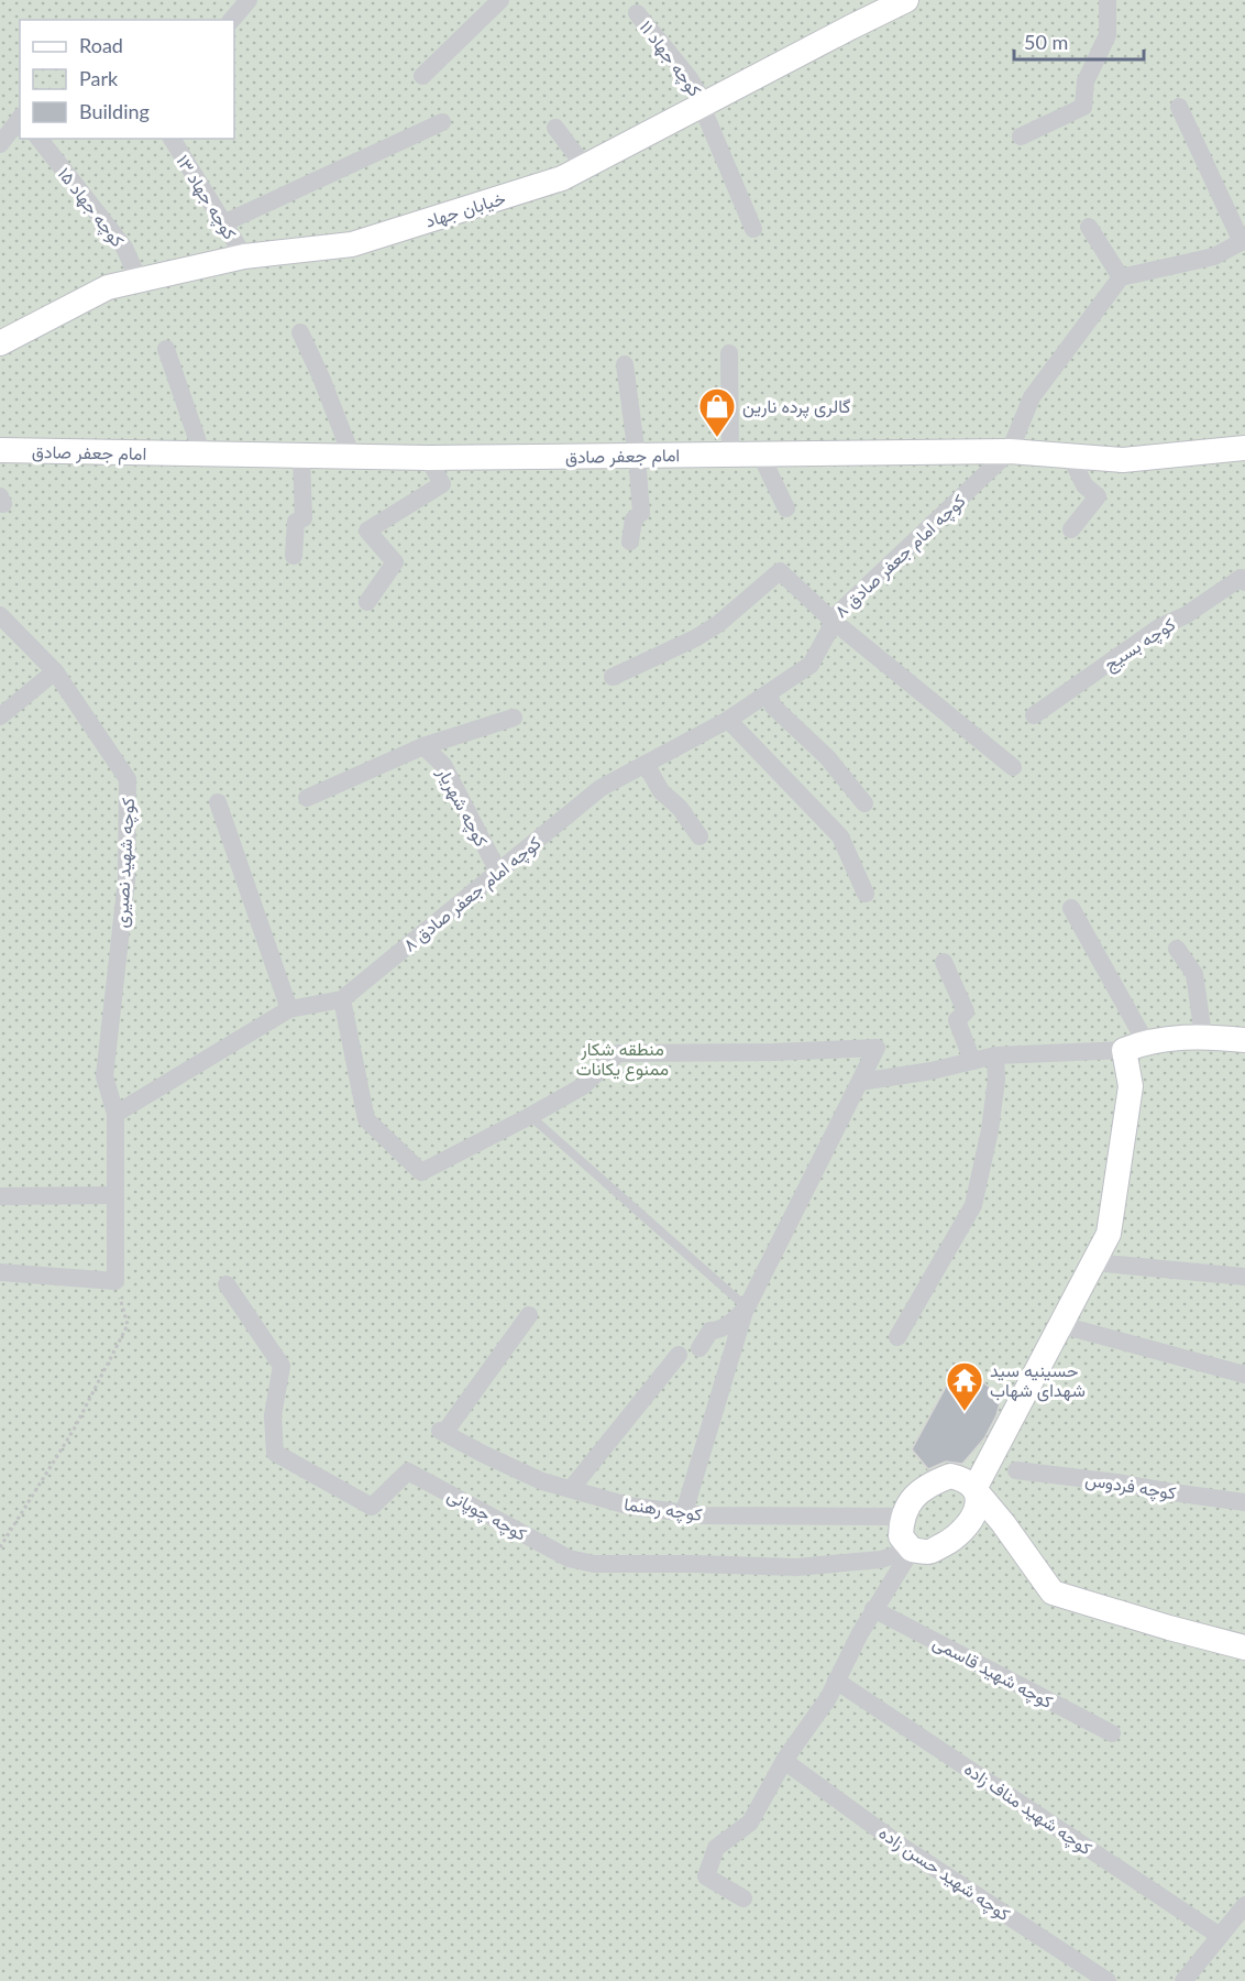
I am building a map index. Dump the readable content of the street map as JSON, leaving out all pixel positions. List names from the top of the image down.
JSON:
{
  "streets": {
    "main road": ["خیابان جهاد", "امام جعفر صادق"],
    "street": [
      "کوچه جهاد ۱۱",
      "کوچه جهاد ۱۳",
      "کوچه جهاد ۱۵",
      "کوچه امام جعفر صادق ۸",
      "کوچه بسیج",
      "کوچه شهریار",
      "کوچه شهید نصیری",
      "کوچه فردوس",
      "کوچه رهنما",
      "کوچه چوپانی",
      "کوچه شهید قاسمی",
      "کوچه شهید مناف زاده",
      "کوچه شهید حسن زاده"
    ]
  },
  "crossings": [
    ["کوچه جهاد ۱۱", "خیابان جهاد"],
    ["کوچه جهاد ۱۳", "خیابان جهاد"],
    ["کوچه جهاد ۱۵", "خیابان جهاد"],
    ["امام جعفر صادق", "کوچه امام جعفر صادق ۸"],
    ["کوچه امام جعفر صادق ۸", "کوچه شهریار"],
    ["کوچه امام جعفر صادق ۸", "کوچه شهید نصیری"],
    ["کوچه رهنما", "کوچه چوپانی"]
  ],
  "parks": ["منطقه شکار ممنوع یکانات"],
  "places": {
    "shop": ["گالری پرده نارین"],
    "temple": ["حسینیه سید شهدای شهاب"]
  },
  "legend": ["Road", "Park", "Building"],
  "scale_bar": "50 m"
}
